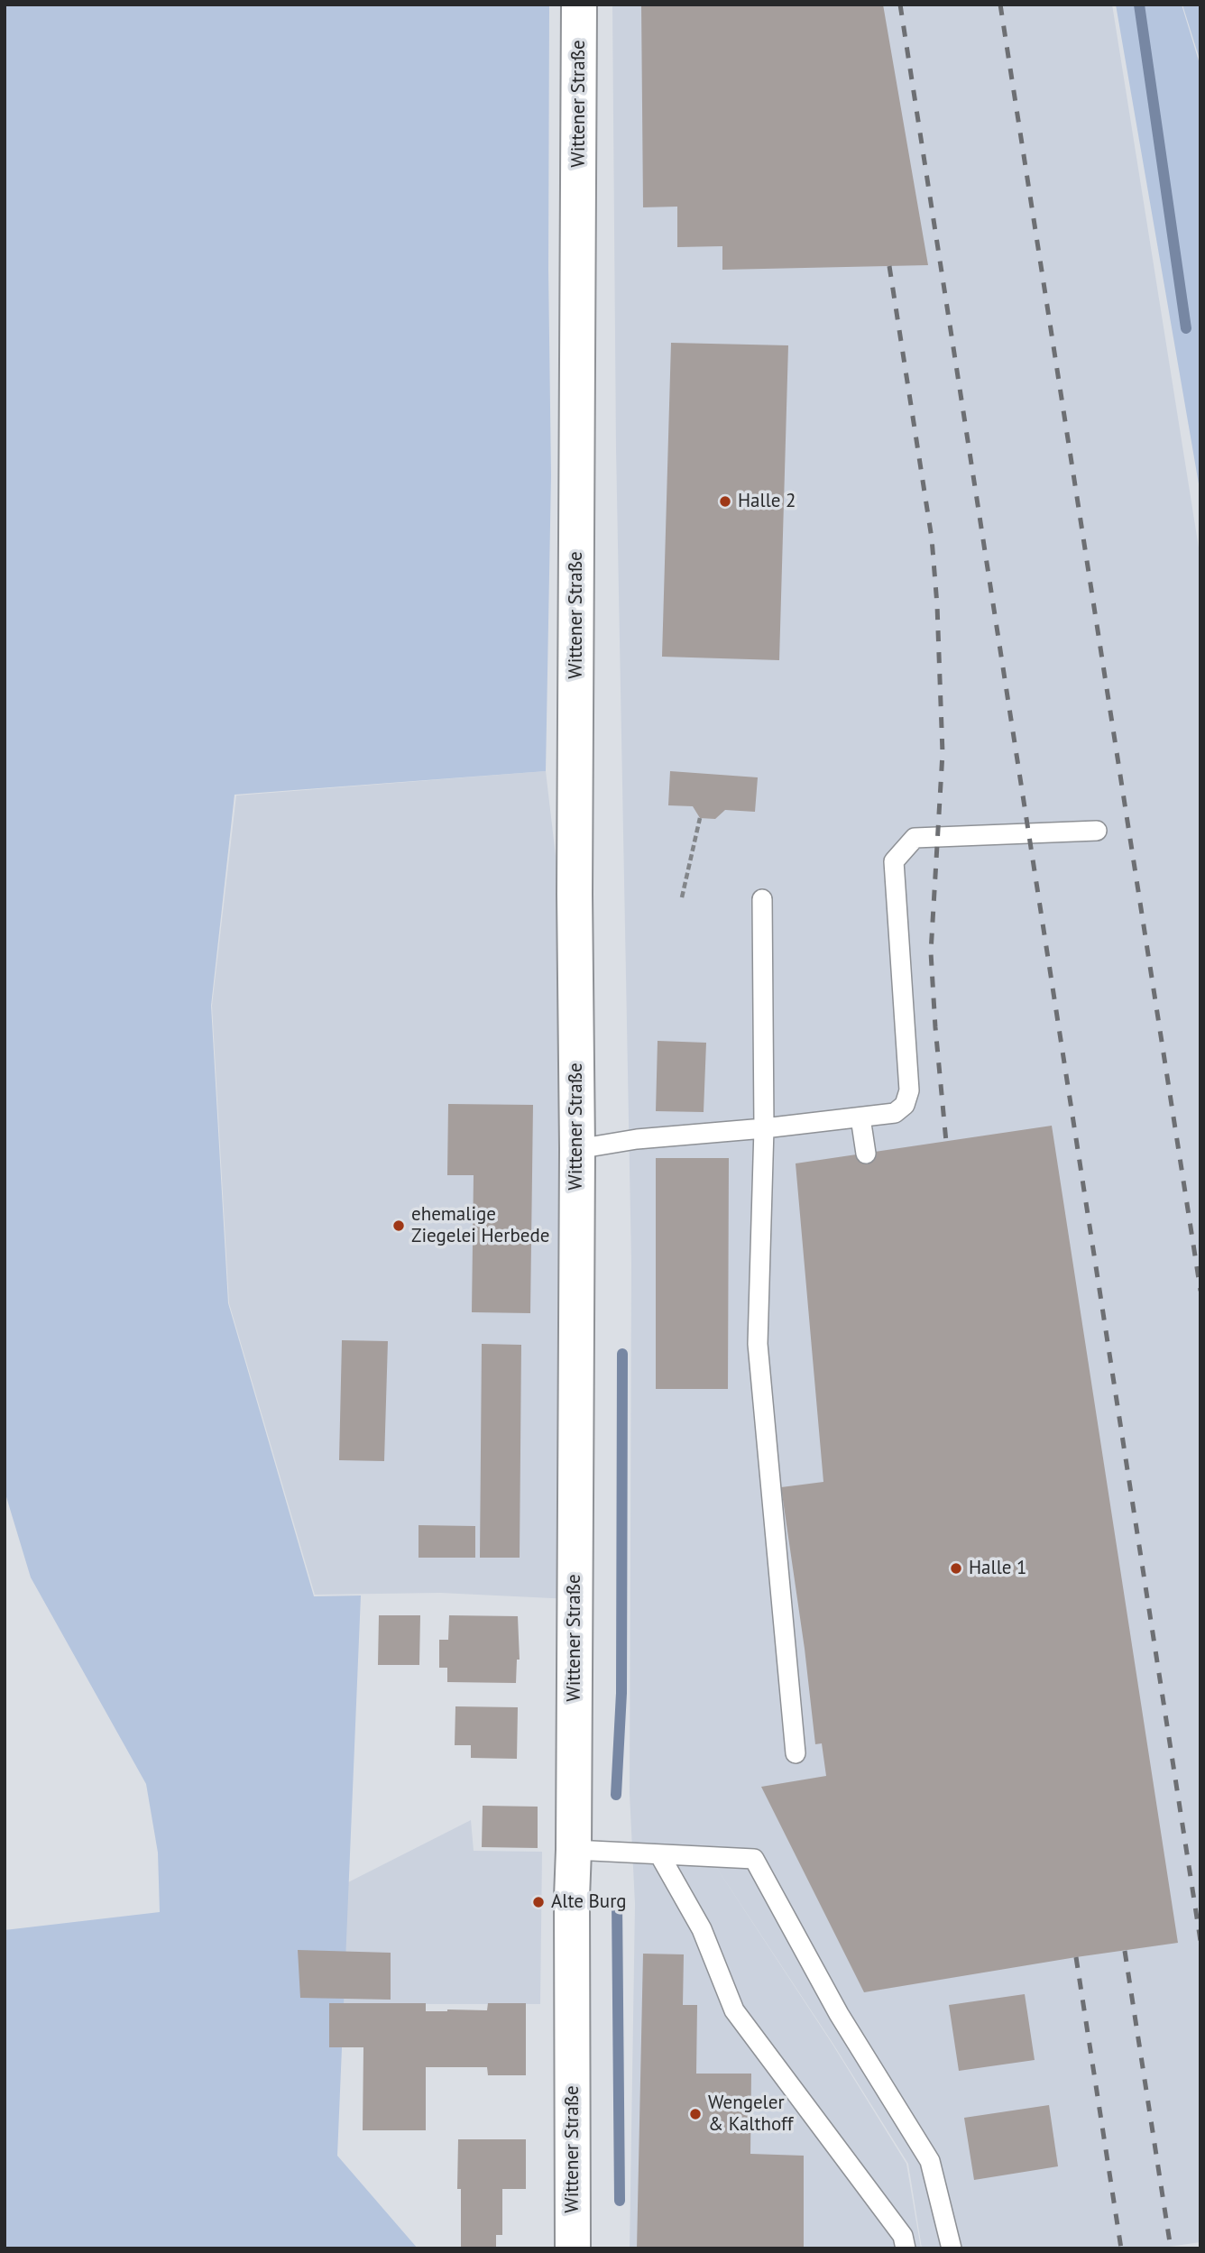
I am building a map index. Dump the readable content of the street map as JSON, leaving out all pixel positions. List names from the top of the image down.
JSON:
{
  "streets": {
    "main road": ["Wittener Straße"]
  },
  "places": [
    "Halle 2",
    "ehemalige Ziegelei Herbede",
    "Halle 1",
    "Alte Burg",
    "Wengeler & Kalthoff"
  ]
}
